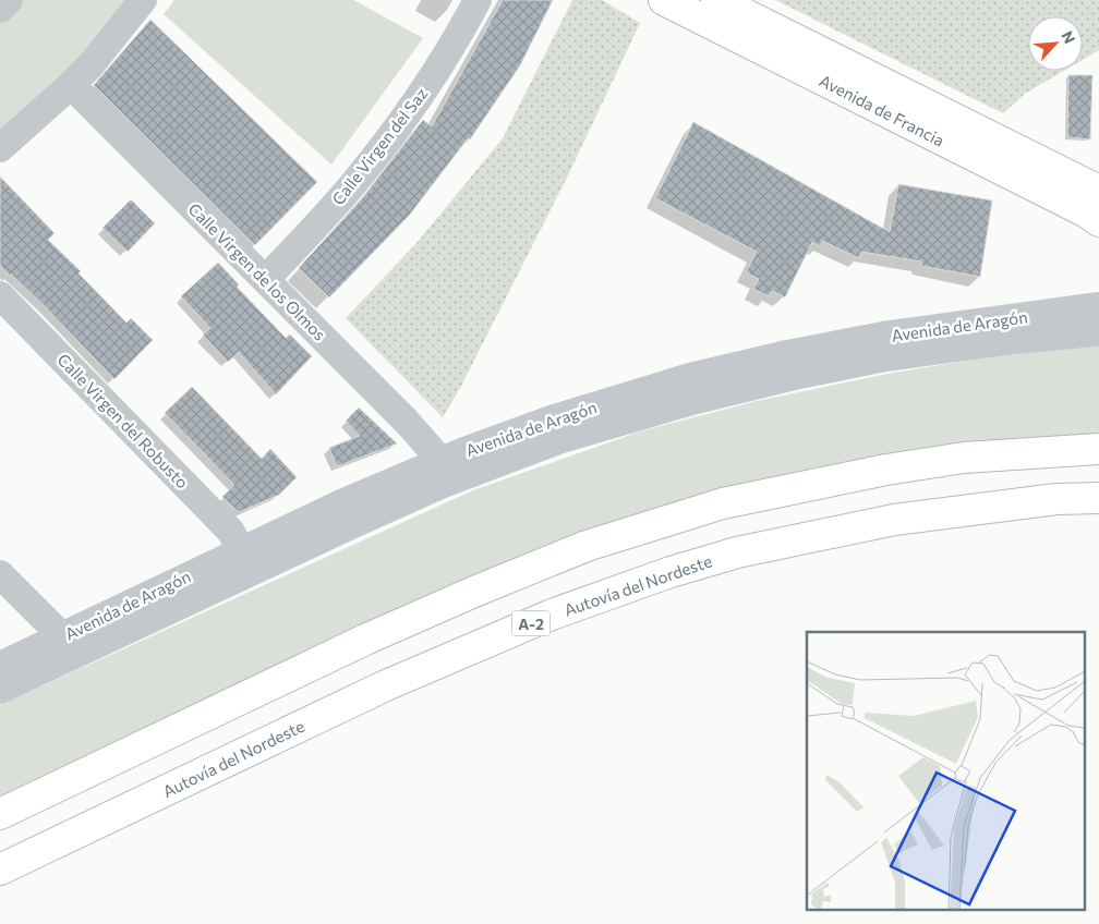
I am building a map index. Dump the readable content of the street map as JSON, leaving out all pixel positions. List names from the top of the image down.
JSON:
{
  "streets": {
    "main road": ["Avenida de Francia", "Autovía del Nordeste", "A-2"],
    "street": [
      "Calle Virgen del Saz",
      "Calle Virgen de los Olmos",
      "Avenida de Aragón",
      "Calle Virgen del Robusto"
    ]
  },
  "crossings": [
    ["Calle Virgen del Saz", "Calle Virgen de los Olmos"],
    ["Calle Virgen de los Olmos", "Avenida de Aragón"],
    ["Avenida de Aragón", "Calle Virgen del Robusto"]
  ],
  "north": "top right"
}
